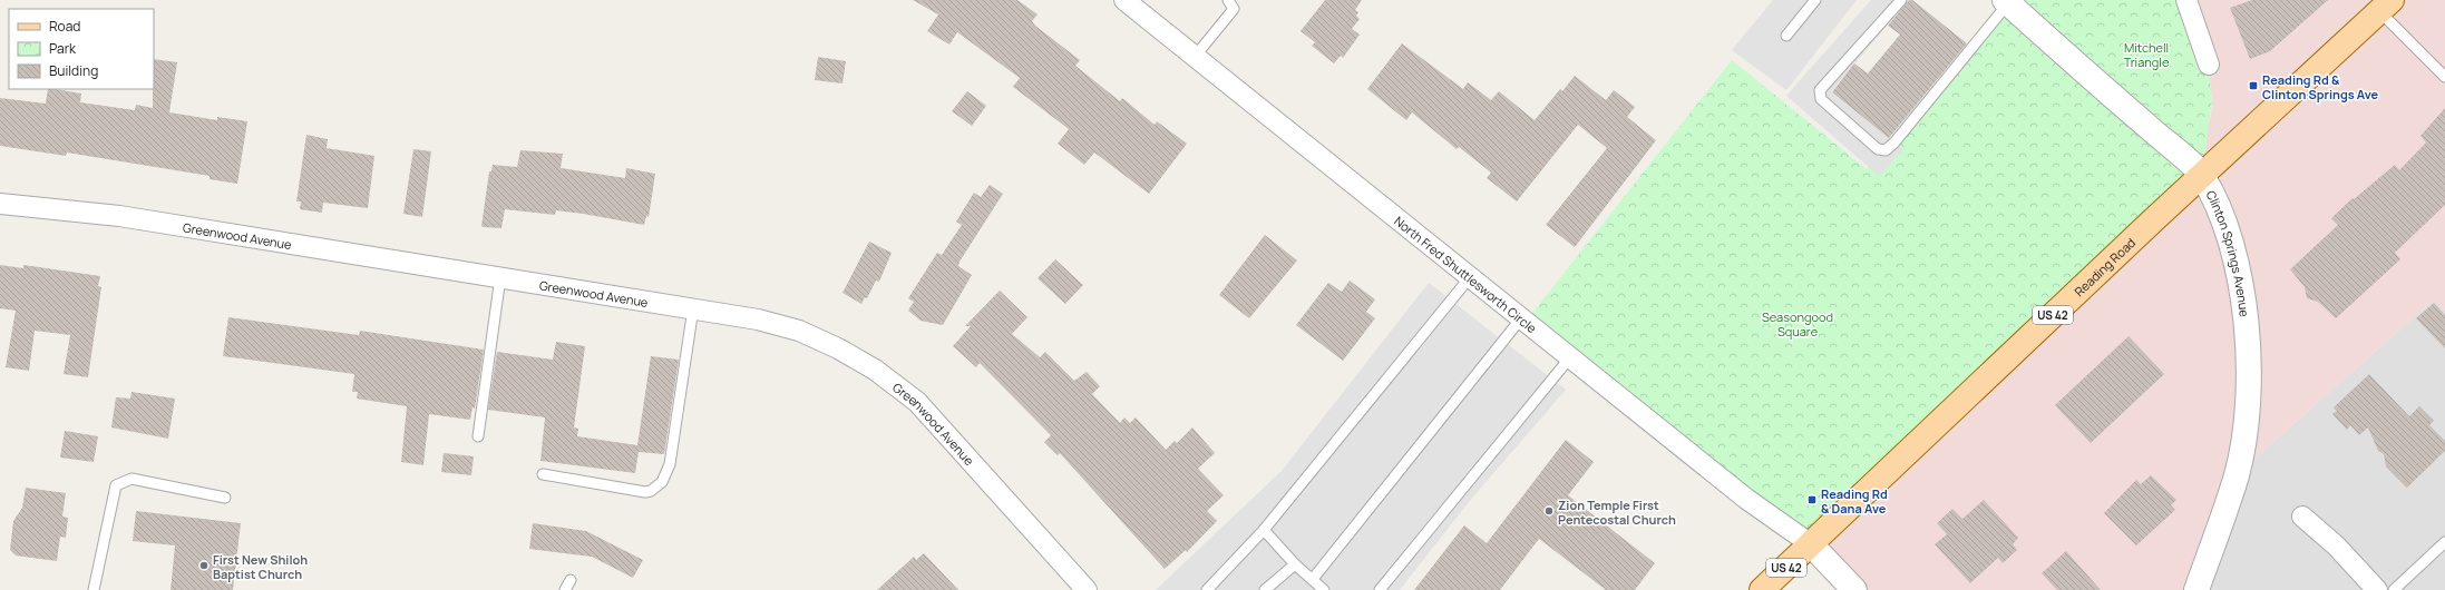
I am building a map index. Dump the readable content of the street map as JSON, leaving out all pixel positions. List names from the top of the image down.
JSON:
{
  "streets": {
    "main road": ["Reading Road", "US 42"],
    "street": ["Greenwood Avenue", "Clinton Springs Avenue", "North Fred Shuttlesworth Circle"]
  },
  "crossings": [
    ["Clinton Springs Avenue", "Reading Road"],
    ["Reading Road", "North Fred Shuttlesworth Circle"]
  ],
  "parks": ["Mitchell Triangle", "Seasongood Square"],
  "places": {
    "transit": ["Reading Rd & Clinton Springs Ave", "Reading Rd & Dana Ave"],
    "other": ["Zion Temple First Pentecostal Church", "First New Shiloh Baptist Church"]
  },
  "legend": ["Road", "Park", "Building"]
}
